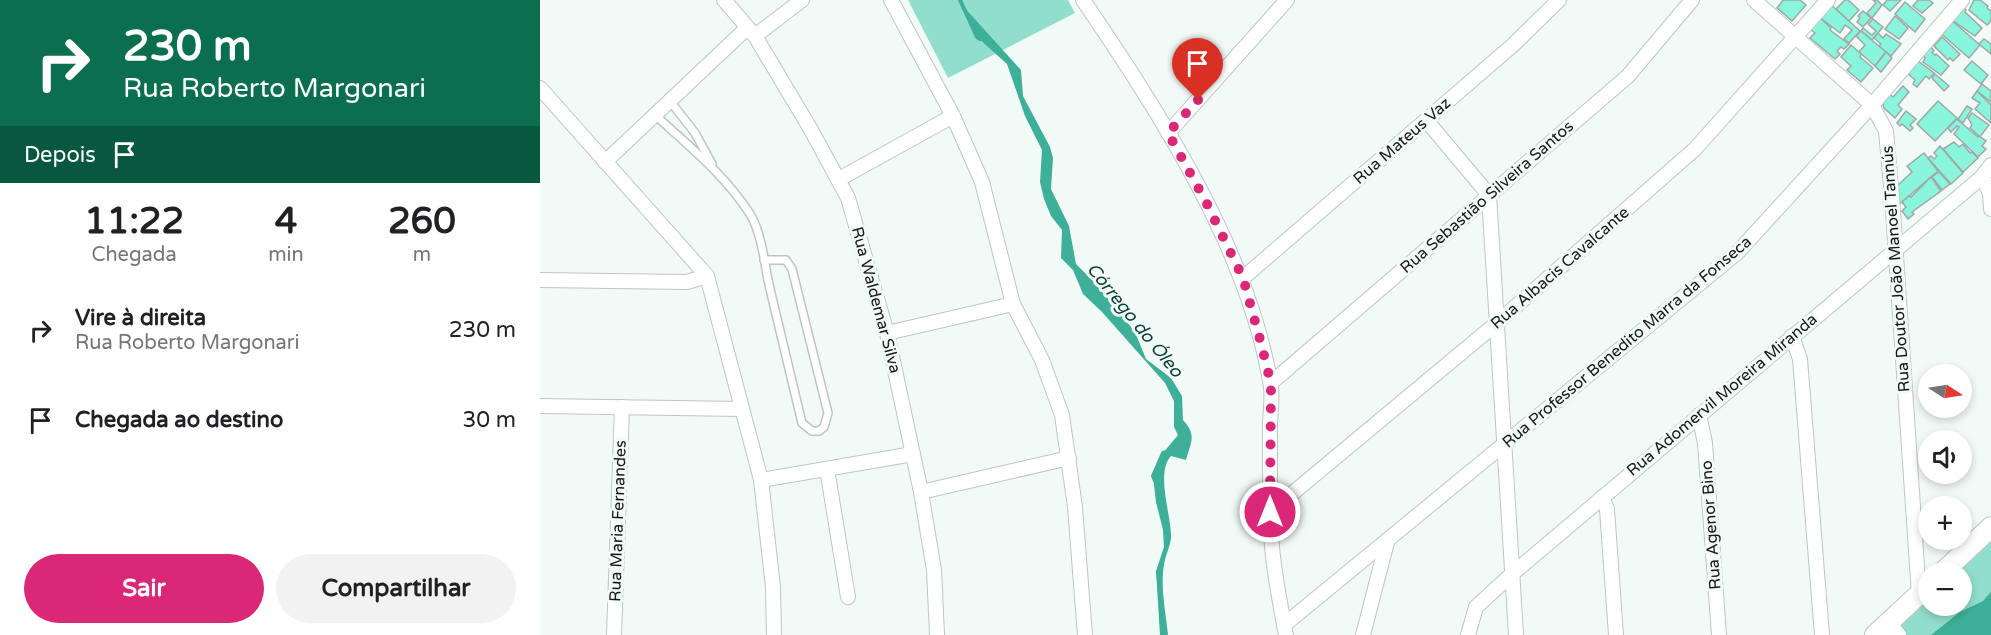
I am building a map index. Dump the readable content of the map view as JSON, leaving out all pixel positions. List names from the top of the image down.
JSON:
{
  "streets": {
    "street": [
      "Rua Mateus Vaz",
      "Rua Sebastião Silveira Santos",
      "Rua Albacis Cavalcante",
      "Rua Doutor João Manoel Tannús",
      "Rua Waldemar Silva",
      "Rua Professor Benedito Marra da Fonseca",
      "Rua Adomervil Moreira Miranda",
      "Rua Maria Fernandes",
      "Rua Agenor Bino"
    ]
  },
  "crossings": [
    ["Rua Albacis Cavalcante", "Rua Doutor João Manoel Tannús"],
    ["Rua Doutor João Manoel Tannús", "Rua Professor Benedito Marra da Fonseca"],
    ["Rua Doutor João Manoel Tannús", "Rua Adomervil Moreira Miranda"],
    ["Rua Adomervil Moreira Miranda", "Rua Agenor Bino"]
  ],
  "water": ["Córrego do Óleo"],
  "north": "right",
  "page": {
    "turn": ["230 m", "Rua Roberto Margonari"],
    "then": "Depois",
    "eta": [
      "11:22",
      "Chegada",
      "4",
      "min",
      "260",
      "m"
    ],
    "list": [
      {
        "name": "Vire à direita",
        "note": "Rua Roberto Margonari",
        "value": "230 m"
      },
      {
        "name": "Chegada ao destino",
        "value": "30 m"
      }
    ],
    "map_buttons": ["+", "−"],
    "buttons": ["Sair", "Compartilhar"]
  }
}
